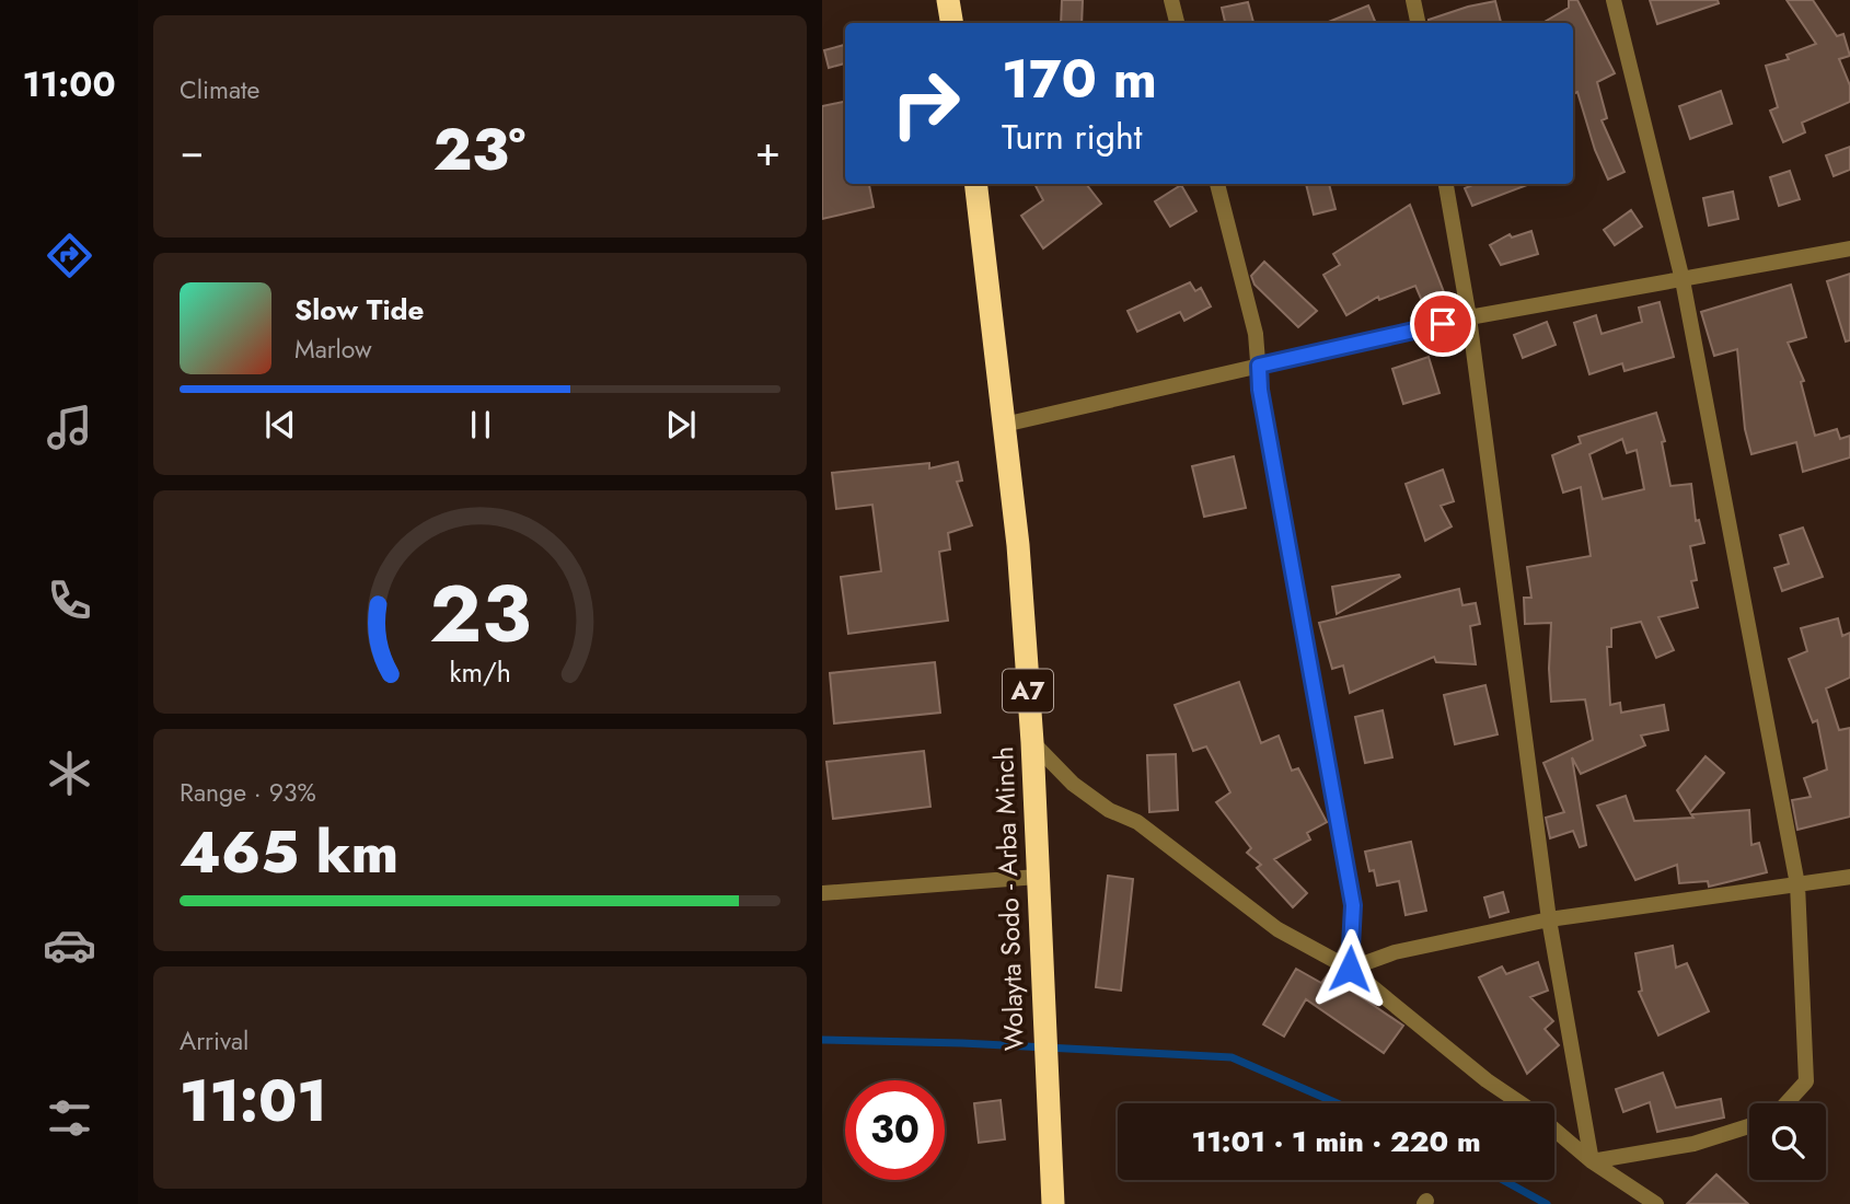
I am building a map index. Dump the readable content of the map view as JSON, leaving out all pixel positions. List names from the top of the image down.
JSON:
{
  "streets": {
    "highway": ["A7", "Wolayta Sodo - Arba Minch"]
  },
  "page": {
    "tabs": "11:00",
    "tile": [
      "Climate",
      ["Range · 93%", "465 km"],
      ["Arrival", "11:01"]
    ],
    "turn": ["170 m", "Turn right"],
    "heat": ["−", "23°", "+"],
    "song": ["Slow Tide", "Marlow"],
    "limit": "30",
    "trip": "11:01 · 1 min · 220 m",
    "gauge": ["23", "km/h"]
  }
}
